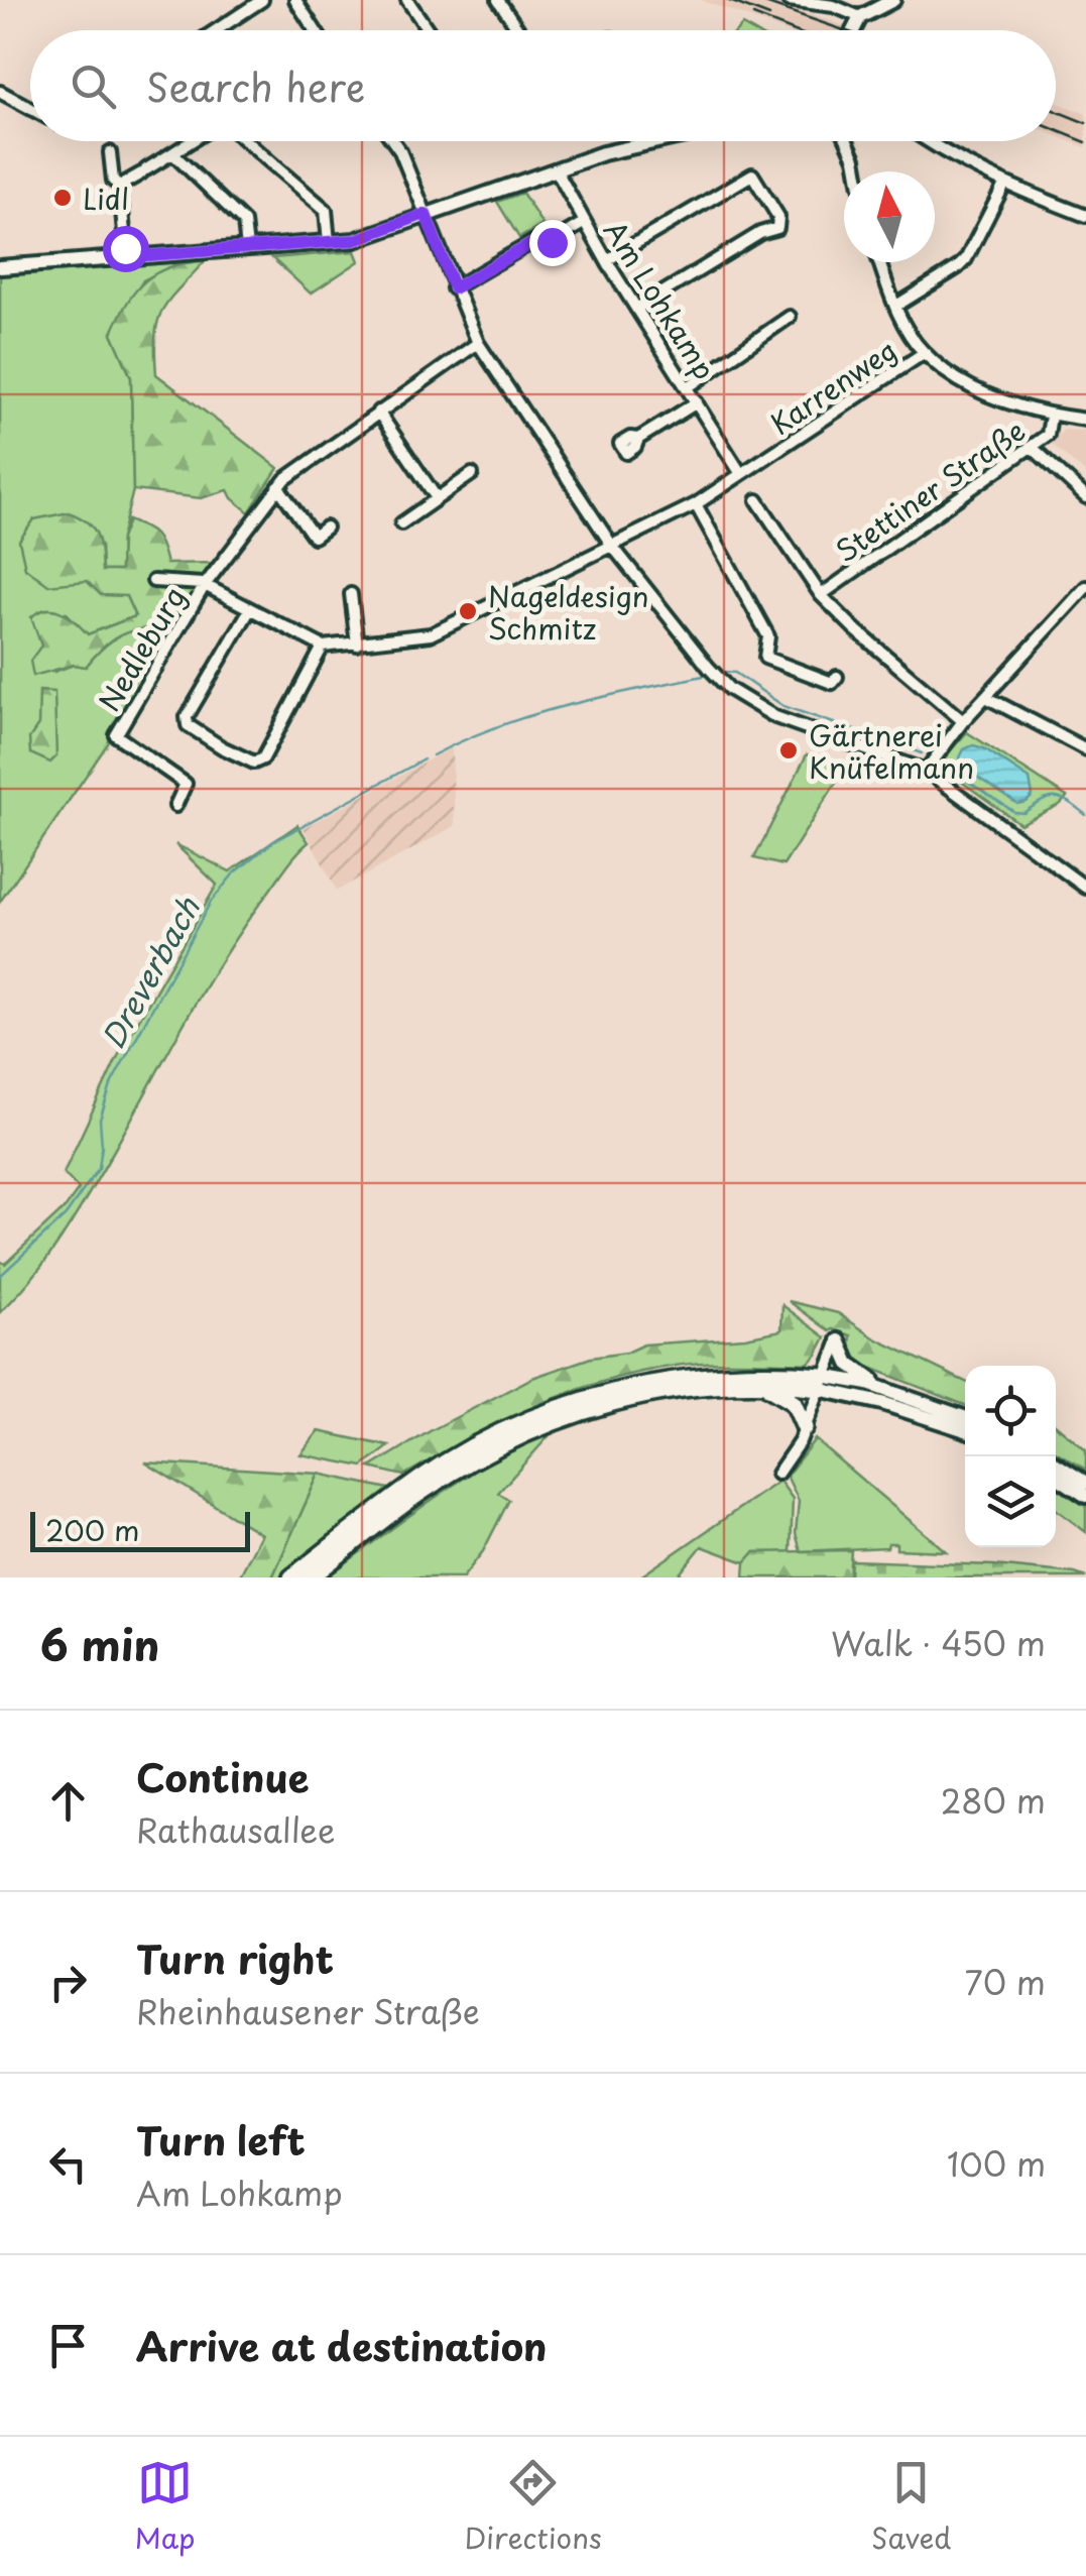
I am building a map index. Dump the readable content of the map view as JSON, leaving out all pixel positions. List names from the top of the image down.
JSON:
{
  "streets": {
    "street": [
      "Am Lohkamp",
      "Karrenweg",
      "Stettiner Straße",
      "Nedleburg"
    ]
  },
  "crossings": [
    ["Am Lohkamp", "Karrenweg"],
    ["Karrenweg", "Stettiner Straße"]
  ],
  "water": ["Dreverbach"],
  "places": ["Lidl", "Nageldesign Schmitz", "Gärtnerei Knüfelmann"],
  "scale_bar": "200 m",
  "north": "top",
  "page": {
    "search": "Search here",
    "scale": "200 m",
    "heading": ["6 min", "Walk · 450 m"],
    "list": [
      ["Continue", "Rathausallee", "280 m"],
      ["Turn right", "Rheinhausener Straße", "70 m"],
      ["Turn left", "Am Lohkamp", "100 m"],
      "Arrive at destination"
    ],
    "nav": ["Map", "Directions", "Saved"]
  }
}
